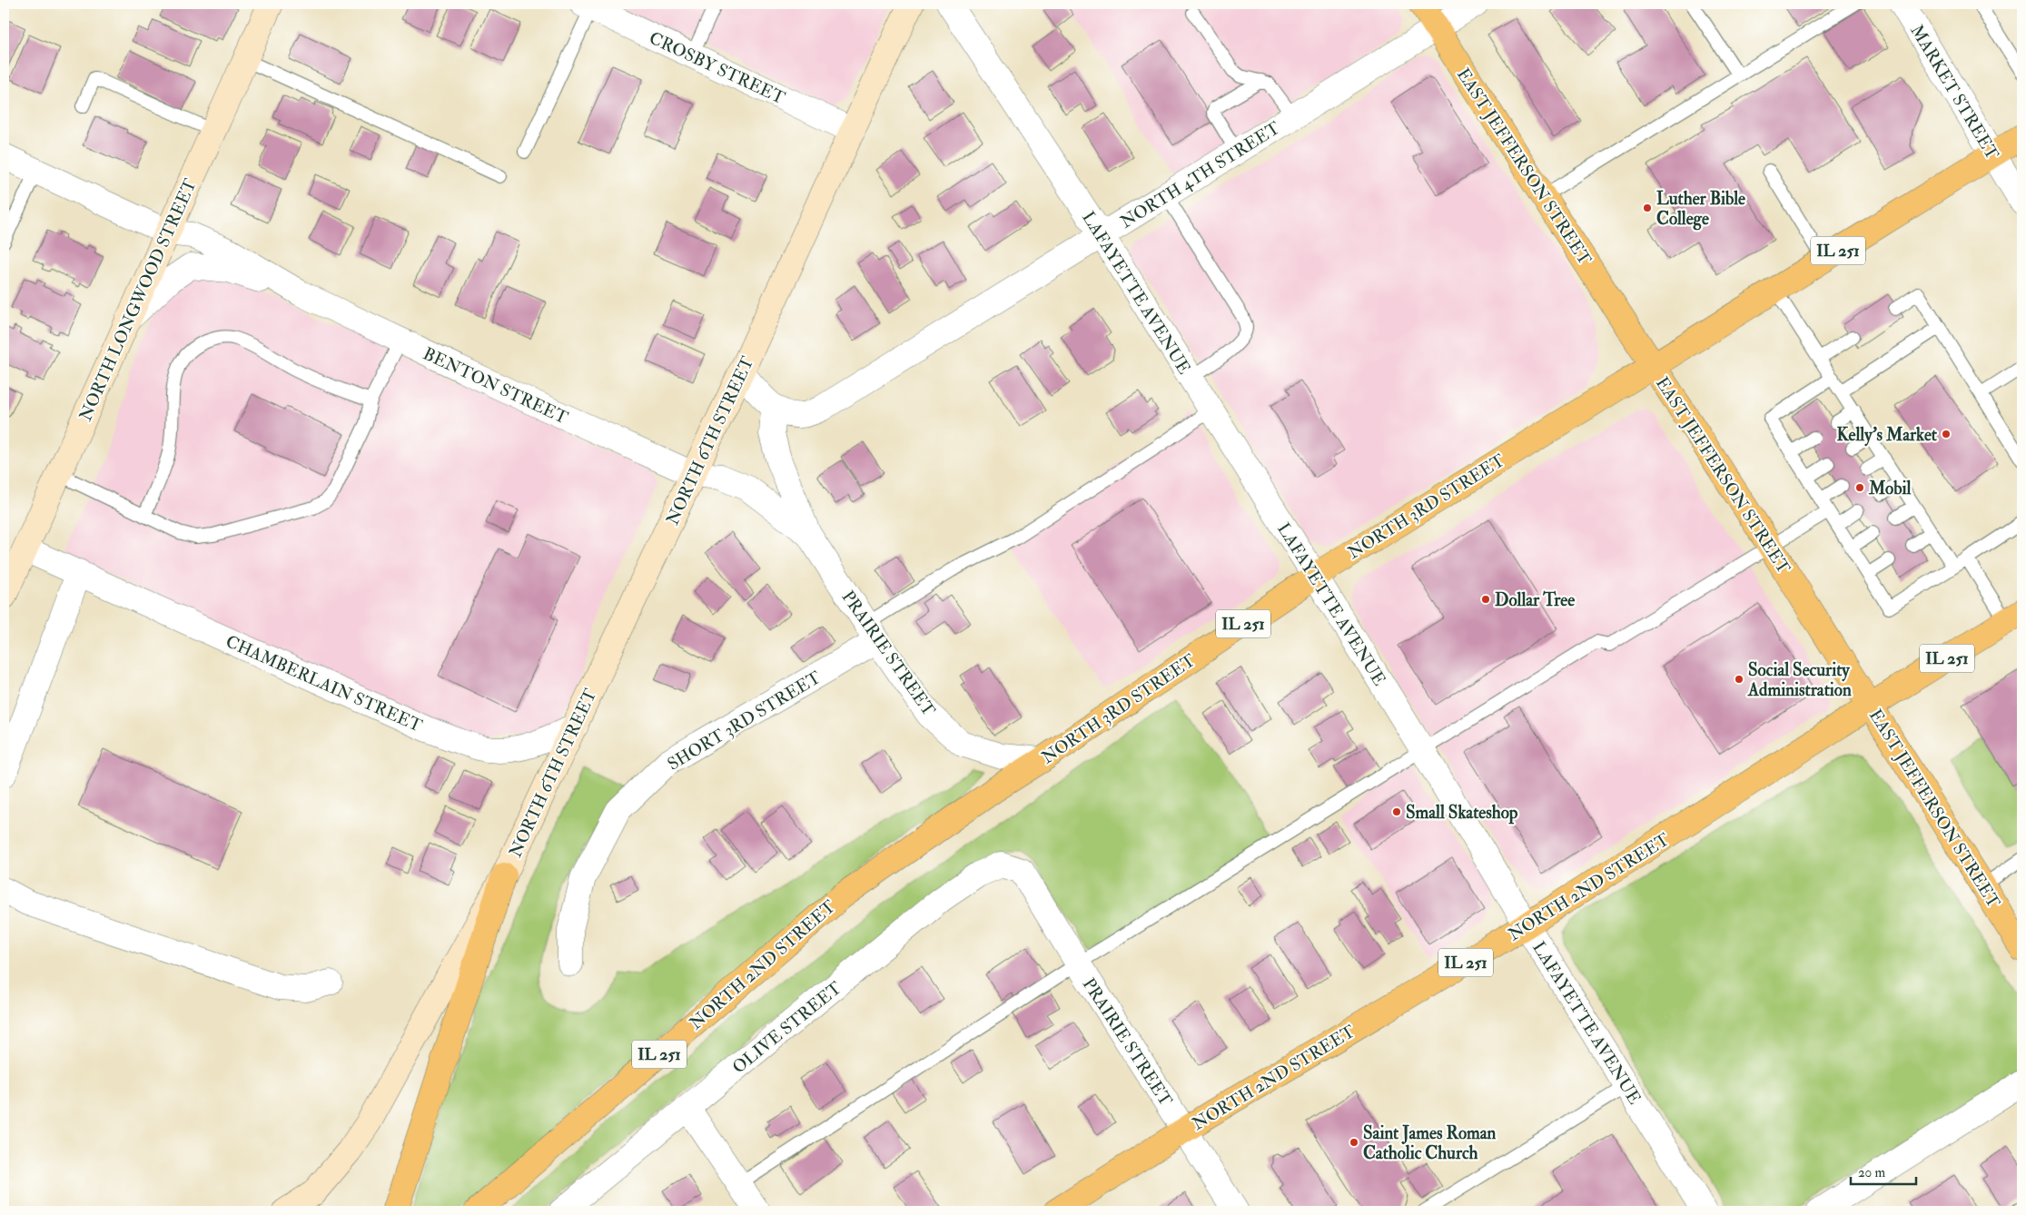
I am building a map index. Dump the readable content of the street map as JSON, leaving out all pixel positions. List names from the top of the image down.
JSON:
{
  "streets": {
    "main road": [
      "EAST JEFFERSON STREET",
      "IL 251",
      "NORTH LONGWOOD STREET",
      "NORTH 6TH STREET",
      "NORTH 3RD STREET",
      "NORTH 2ND STREET"
    ],
    "street": [
      "CROSBY STREET",
      "MARKET STREET",
      "NORTH 4TH STREET",
      "LAFAYETTE AVENUE",
      "BENTON STREET",
      "PRAIRIE STREET",
      "CHAMBERLAIN STREET",
      "SHORT 3RD STREET",
      "OLIVE STREET"
    ]
  },
  "crossings": [
    ["CROSBY STREET", "NORTH 6TH STREET"],
    ["MARKET STREET", "NORTH 3RD STREET"],
    ["EAST JEFFERSON STREET", "NORTH 4TH STREET"],
    ["EAST JEFFERSON STREET", "NORTH 3RD STREET"],
    ["EAST JEFFERSON STREET", "NORTH 2ND STREET"],
    ["NORTH 4TH STREET", "LAFAYETTE AVENUE"],
    ["NORTH 4TH STREET", "NORTH 6TH STREET"],
    ["NORTH 4TH STREET", "PRAIRIE STREET"],
    ["LAFAYETTE AVENUE", "NORTH 3RD STREET"],
    ["LAFAYETTE AVENUE", "NORTH 2ND STREET"],
    ["NORTH LONGWOOD STREET", "BENTON STREET"],
    ["NORTH LONGWOOD STREET", "CHAMBERLAIN STREET"],
    ["BENTON STREET", "NORTH 6TH STREET"],
    ["BENTON STREET", "PRAIRIE STREET"],
    ["NORTH 6TH STREET", "PRAIRIE STREET"],
    ["NORTH 6TH STREET", "CHAMBERLAIN STREET"],
    ["NORTH 3RD STREET", "PRAIRIE STREET"],
    ["NORTH 3RD STREET", "NORTH 2ND STREET"],
    ["PRAIRIE STREET", "SHORT 3RD STREET"],
    ["PRAIRIE STREET", "NORTH 2ND STREET"],
    ["PRAIRIE STREET", "OLIVE STREET"]
  ],
  "places": [
    "Luther Bible College",
    "Kelly's Market",
    "Mobil",
    "Dollar Tree",
    "Social Security Administration",
    "Small Skateshop",
    "Saint James Roman Catholic Church"
  ],
  "scale_bar": "20 m"
}
